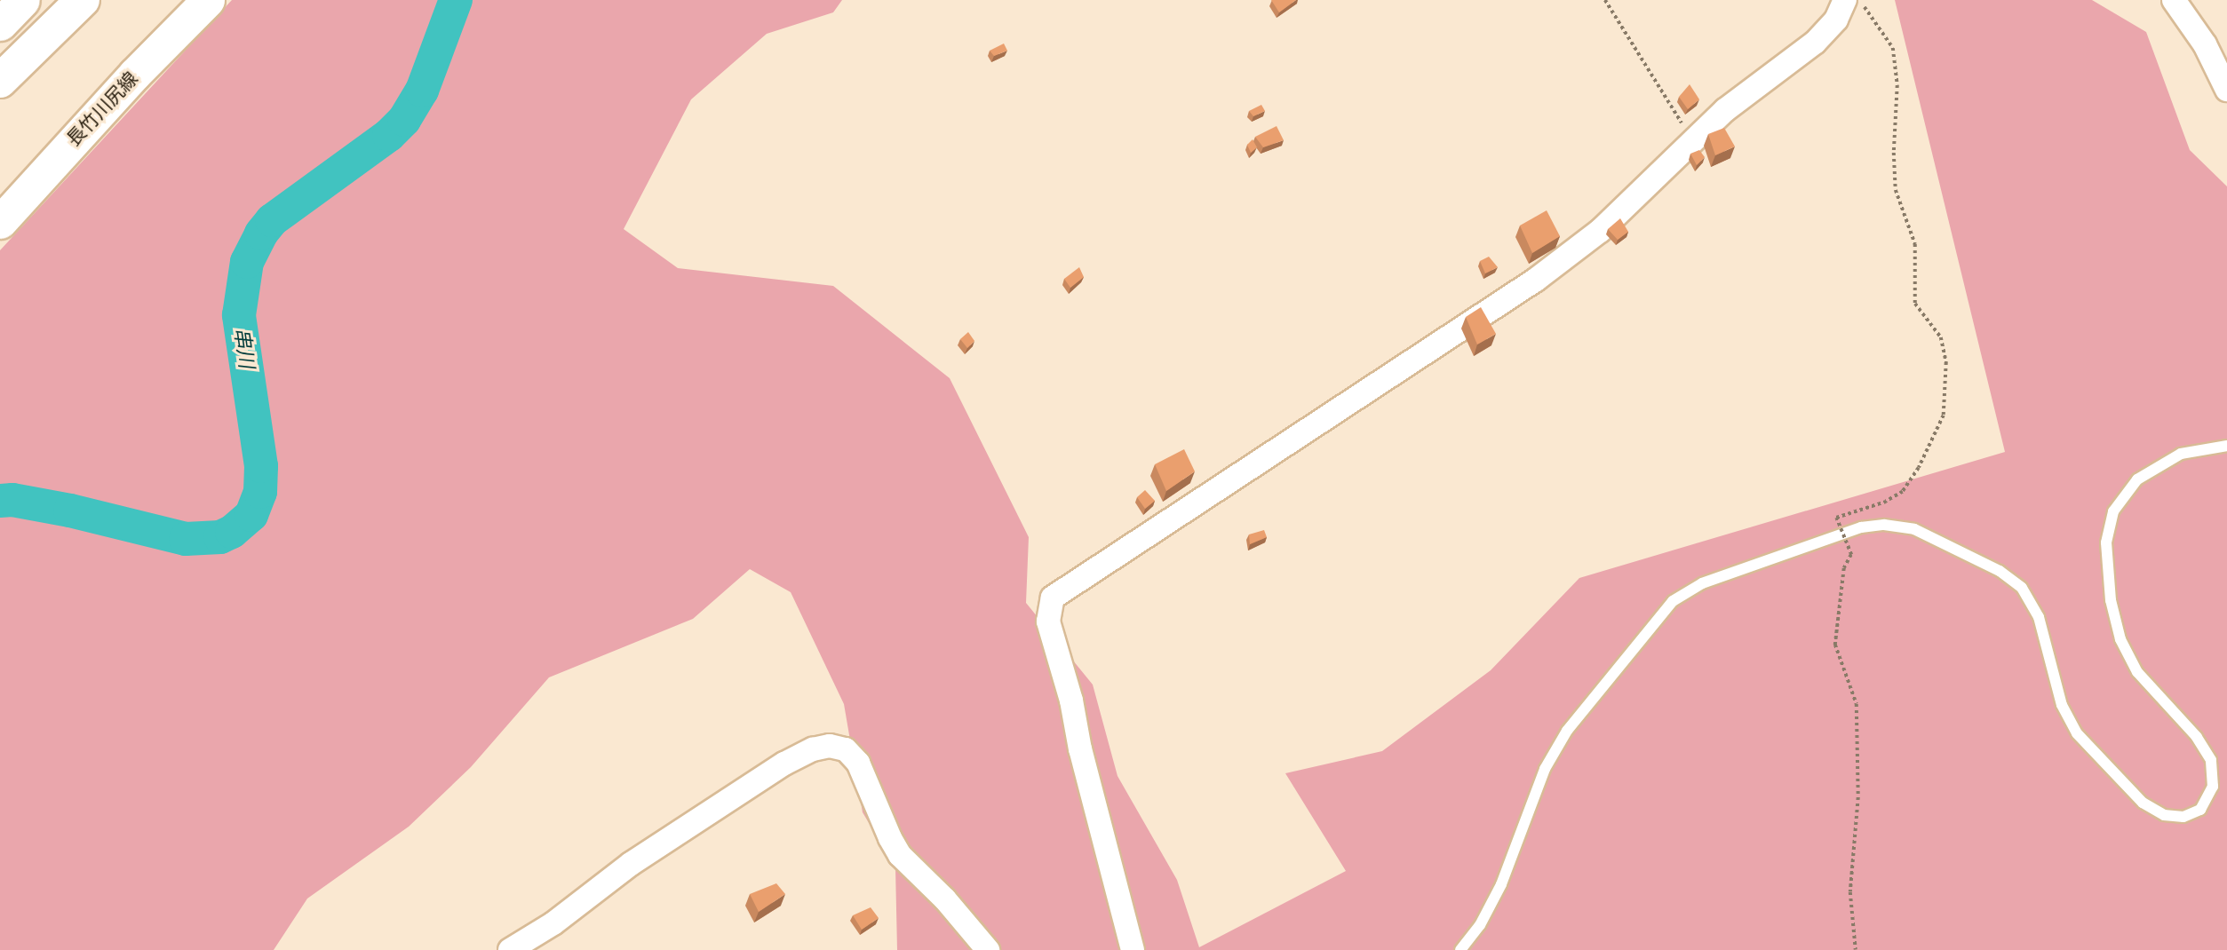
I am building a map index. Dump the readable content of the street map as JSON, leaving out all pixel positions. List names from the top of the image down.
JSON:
{
  "streets": {
    "main road": ["長竹川尻線"]
  },
  "water": ["串川"]
}
